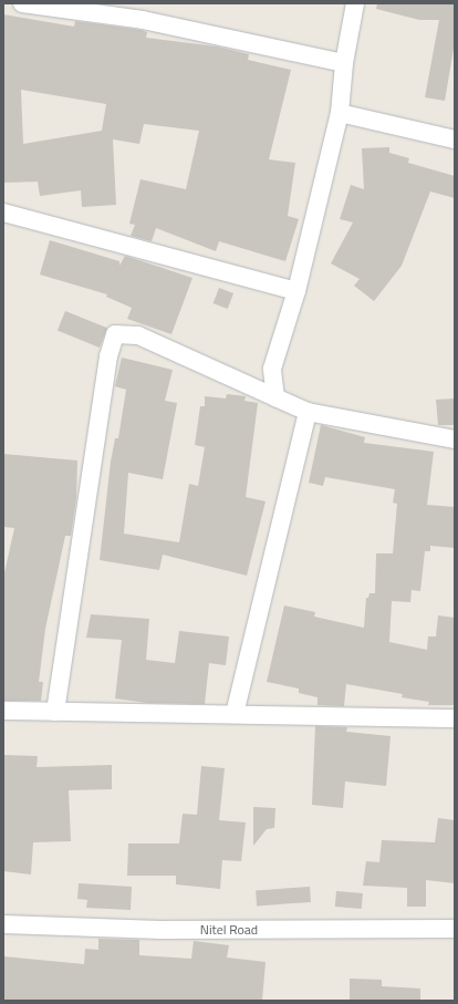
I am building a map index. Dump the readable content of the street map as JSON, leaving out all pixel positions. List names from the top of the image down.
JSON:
{
  "streets": {
    "street": ["Nitel Road"]
  }
}
